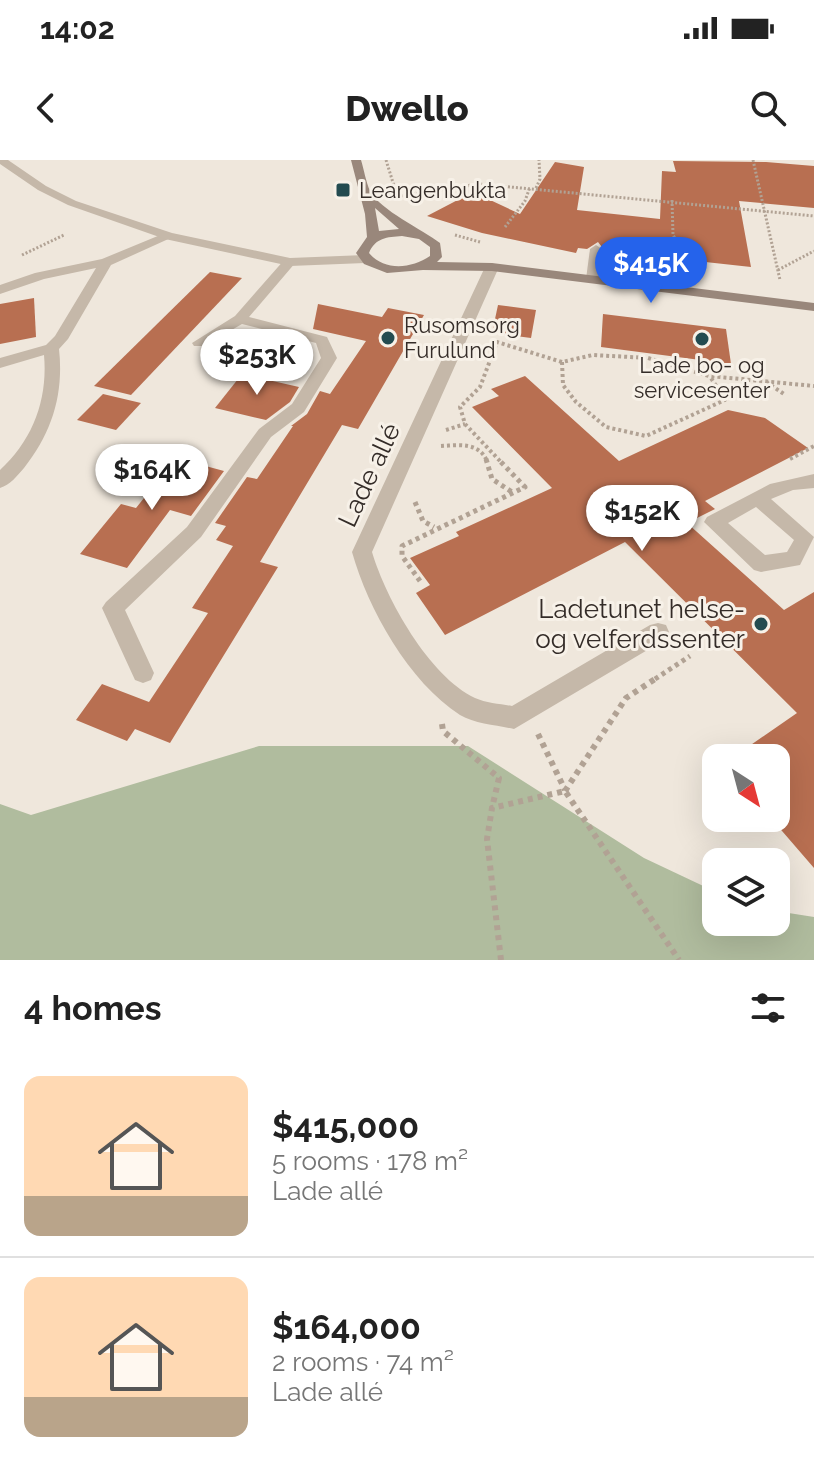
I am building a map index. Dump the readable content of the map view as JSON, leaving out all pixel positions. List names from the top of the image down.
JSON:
{
  "streets": {
    "street": ["Lade allé"]
  },
  "places": {
    "transit": ["Leangenbukta"],
    "other": ["Rusomsorg Furulund", "Lade bo- og servicesenter", "Ladetunet helse- og velferdssenter"]
  },
  "north": "bottom right",
  "page": {
    "status": "14:02",
    "header": "Dwello",
    "price": [
      "$415K",
      "$253K",
      "$164K",
      "$152K"
    ],
    "heading": "4 homes",
    "list": [
      {
        "name": "$415,000",
        "note": "5 rooms · 178 m² · Lade allé"
      },
      {
        "name": "$164,000",
        "note": "2 rooms · 74 m² · Lade allé"
      }
    ]
  }
}
